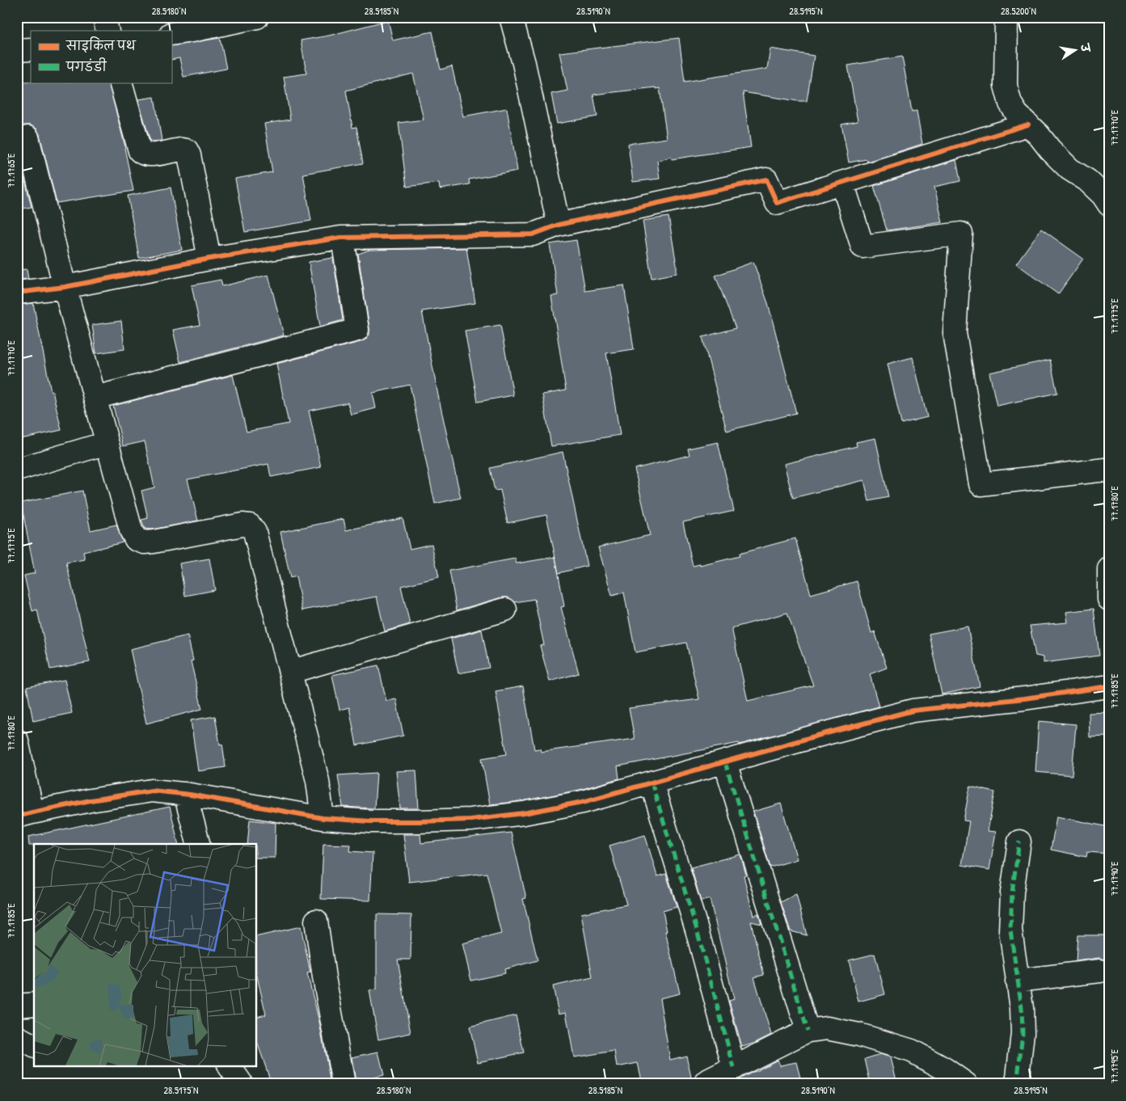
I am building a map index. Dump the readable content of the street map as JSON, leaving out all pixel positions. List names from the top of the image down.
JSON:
{
  "legend": ["साइकिल पथ", "पगडंडी"],
  "north": "right",
  "coordinates": [
    "28.5180°N",
    "28.5185°N",
    "28.5190°N",
    "28.5195°N",
    "28.5200°N",
    "77.1770°E",
    "77.1765°E",
    "77.1775°E",
    "77.1780°E",
    "77.1785°E",
    "77.1790°E",
    "77.1795°E",
    "28.5175°N"
  ]
}
